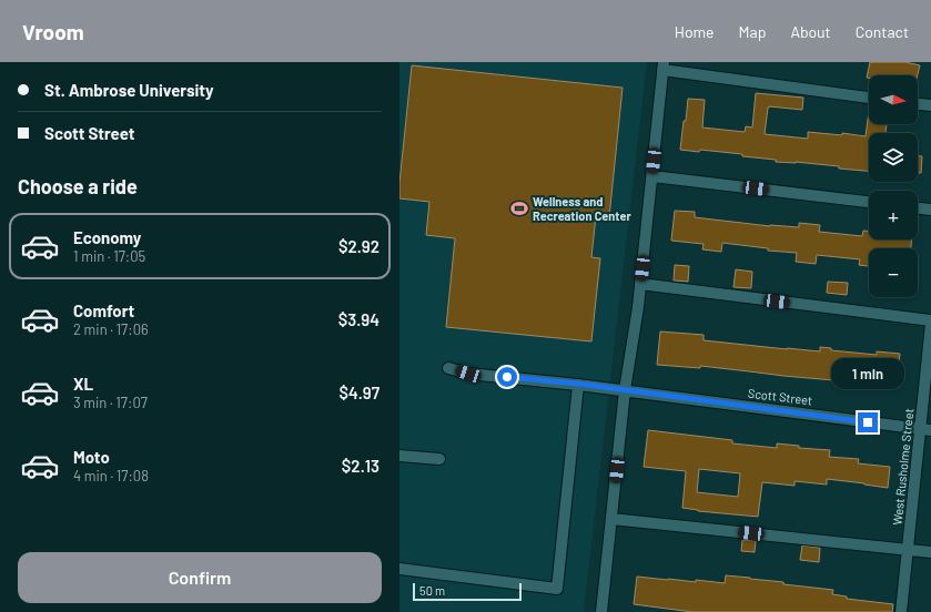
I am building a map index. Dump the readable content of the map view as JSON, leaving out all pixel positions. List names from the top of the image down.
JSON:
{
  "streets": {
    "street": ["Scott Street", "West Rusholme Street"]
  },
  "crossings": [
    ["Scott Street", "West Rusholme Street"]
  ],
  "places": {
    "sports": ["Wellness and Recreation Center"]
  },
  "scale_bar": "50 m",
  "north": "right",
  "page": {
    "header": "Vroom",
    "nav": [
      "Home",
      "Map",
      "About",
      "Contact"
    ],
    "banner": ["St. Ambrose University", "Scott Street"],
    "map_buttons": ["+", "−"],
    "heading": "Choose a ride",
    "list": [
      {
        "name": "Economy",
        "note": "1 min · 17:05",
        "value": "$2.92"
      },
      {
        "name": "Comfort",
        "note": "2 min · 17:06",
        "value": "$3.94"
      },
      {
        "name": "XL",
        "note": "3 min · 17:07",
        "value": "$4.97"
      },
      {
        "name": "Moto",
        "note": "4 min · 17:08",
        "value": "$2.13"
      }
    ],
    "bubble": "1 min",
    "buttons": "Confirm",
    "scale": "50 m"
  }
}
